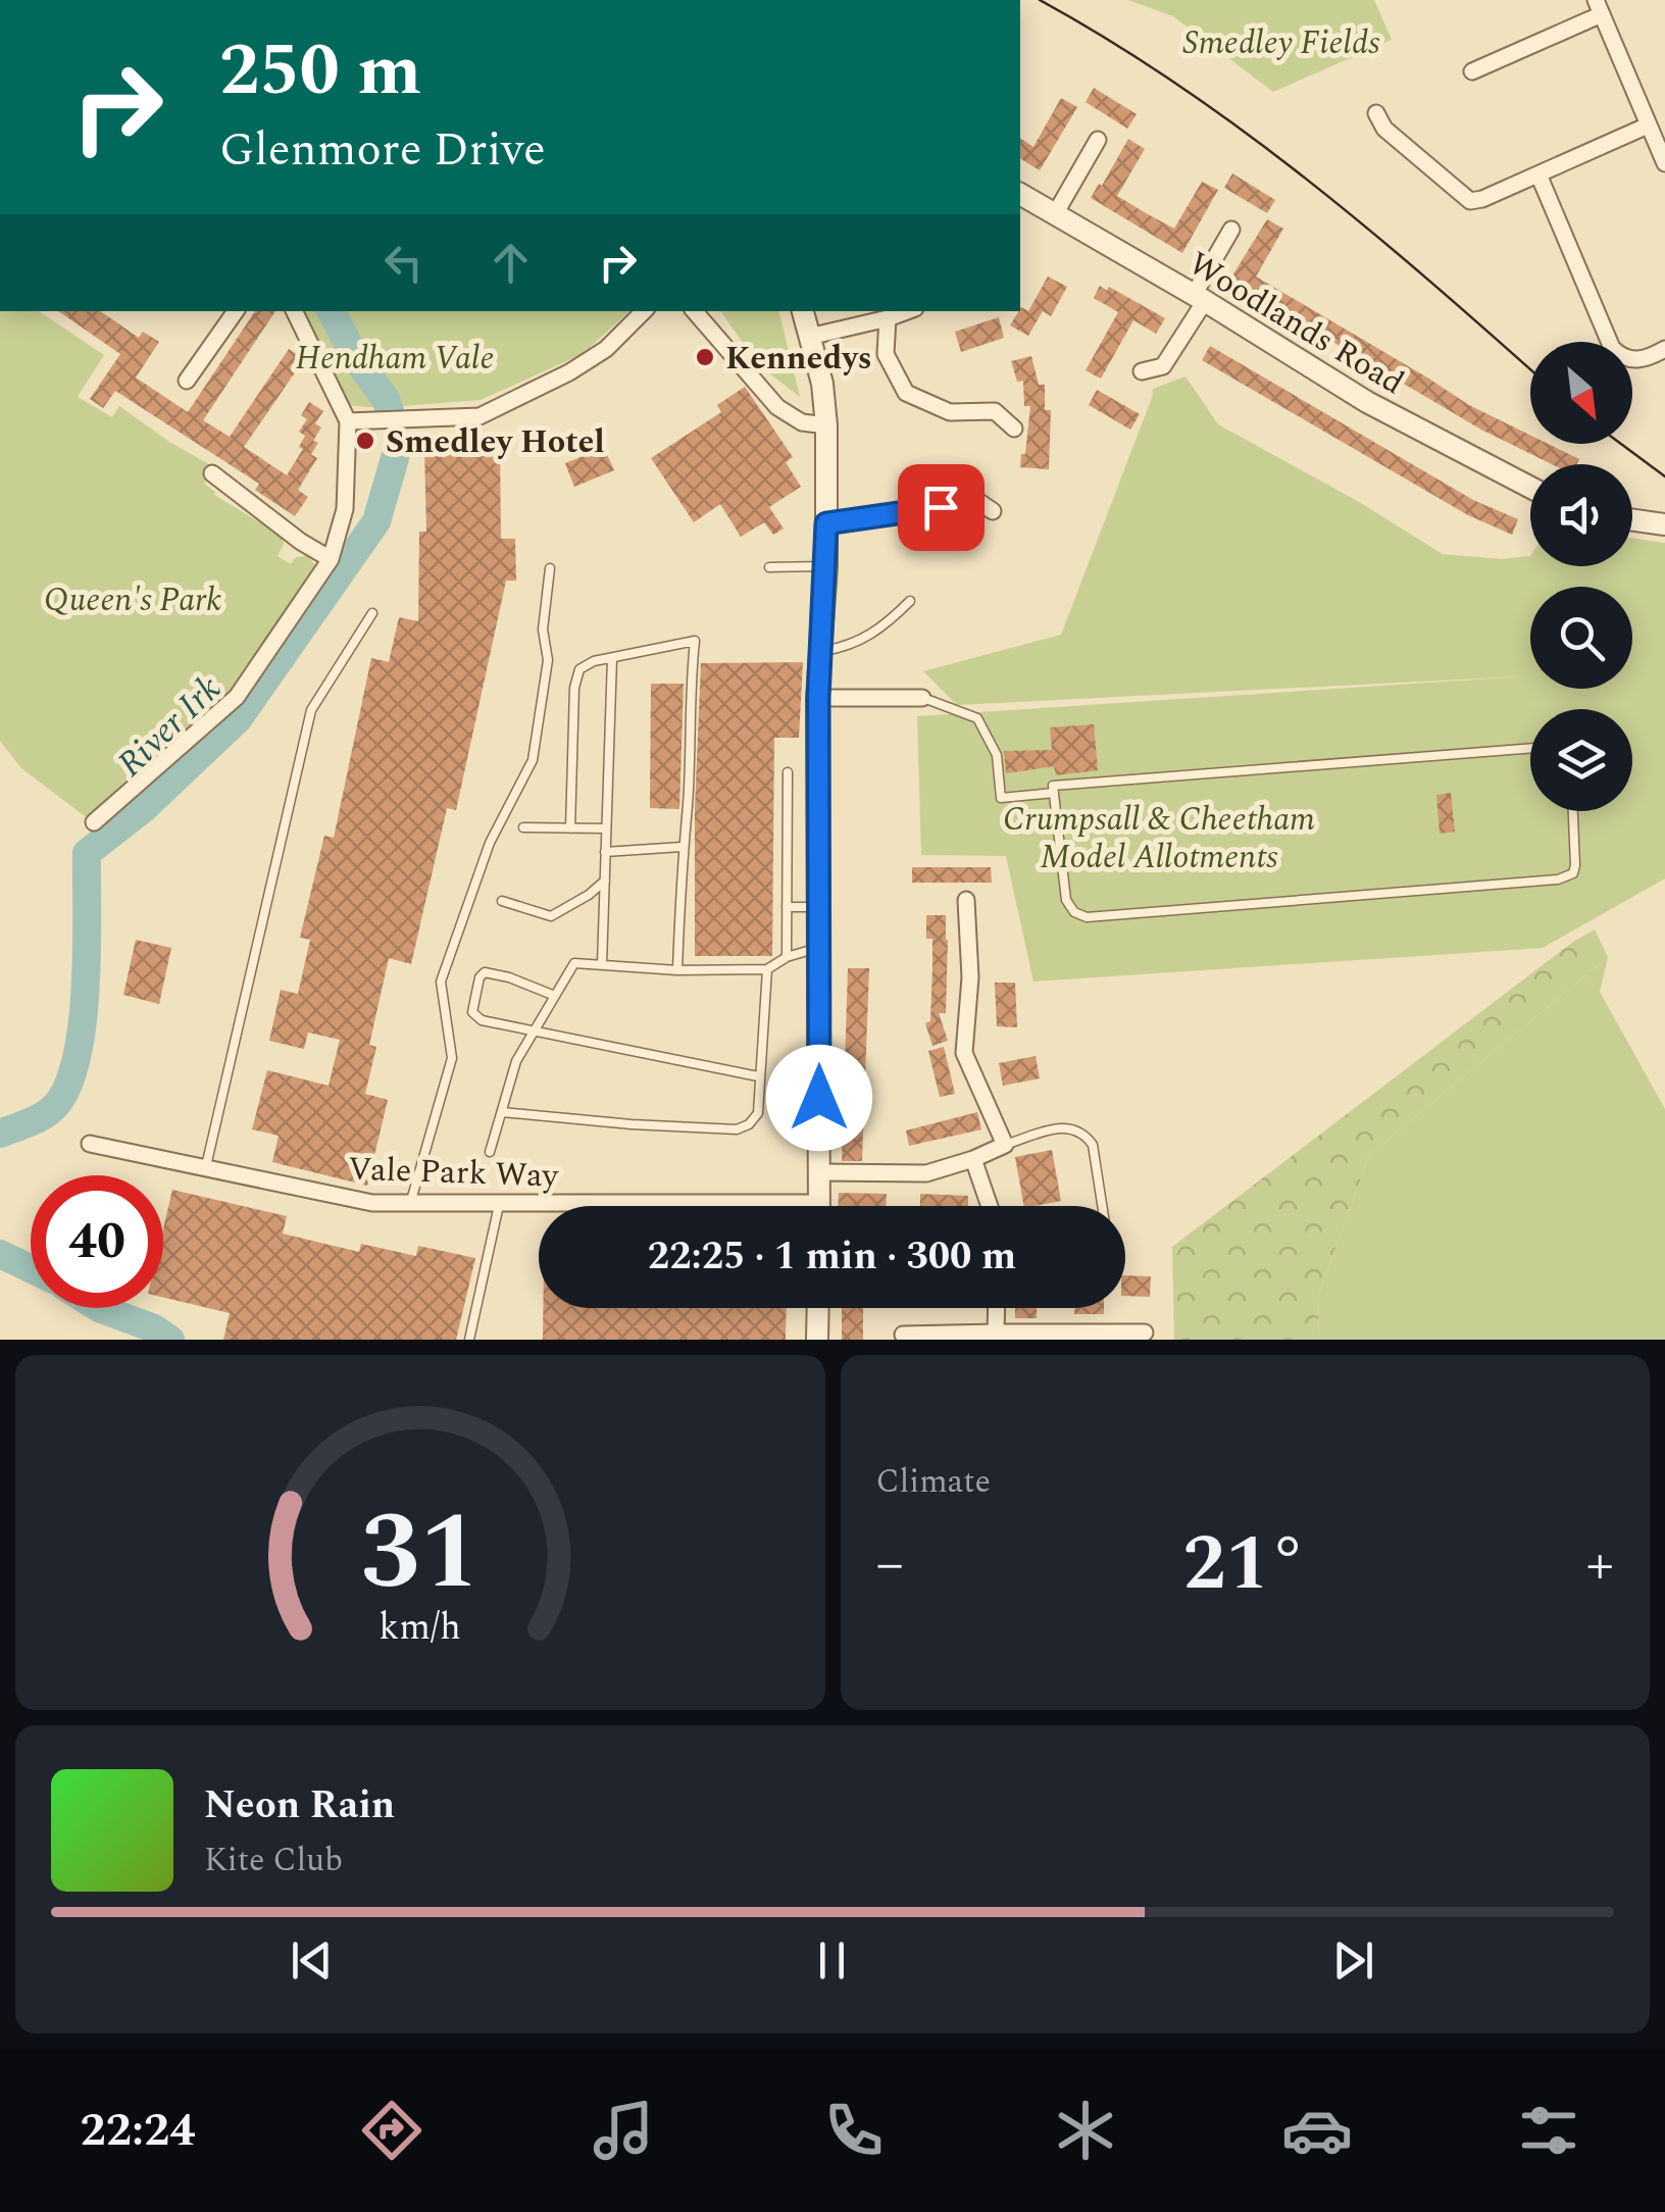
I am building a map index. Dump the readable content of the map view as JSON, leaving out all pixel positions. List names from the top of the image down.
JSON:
{
  "streets": {
    "street": ["Woodlands Road", "Vale Park Way"]
  },
  "water": ["River Irk"],
  "parks": [
    "Smedley Fields",
    "Hendham Vale",
    "Queen's Park",
    "Crumpsall & Cheetham Model Allotments"
  ],
  "places": ["Kennedys", "Smedley Hotel"],
  "north": "bottom right",
  "page": {
    "turn": ["250 m", "Glenmore Drive"],
    "limit": "40",
    "trip": "22:25 · 1 min · 300 m",
    "tile": "Climate",
    "heat": ["−", "21°", "+"],
    "song": ["Neon Rain", "Kite Club"],
    "tabs": "22:24",
    "gauge": ["31", "km/h"]
  }
}
